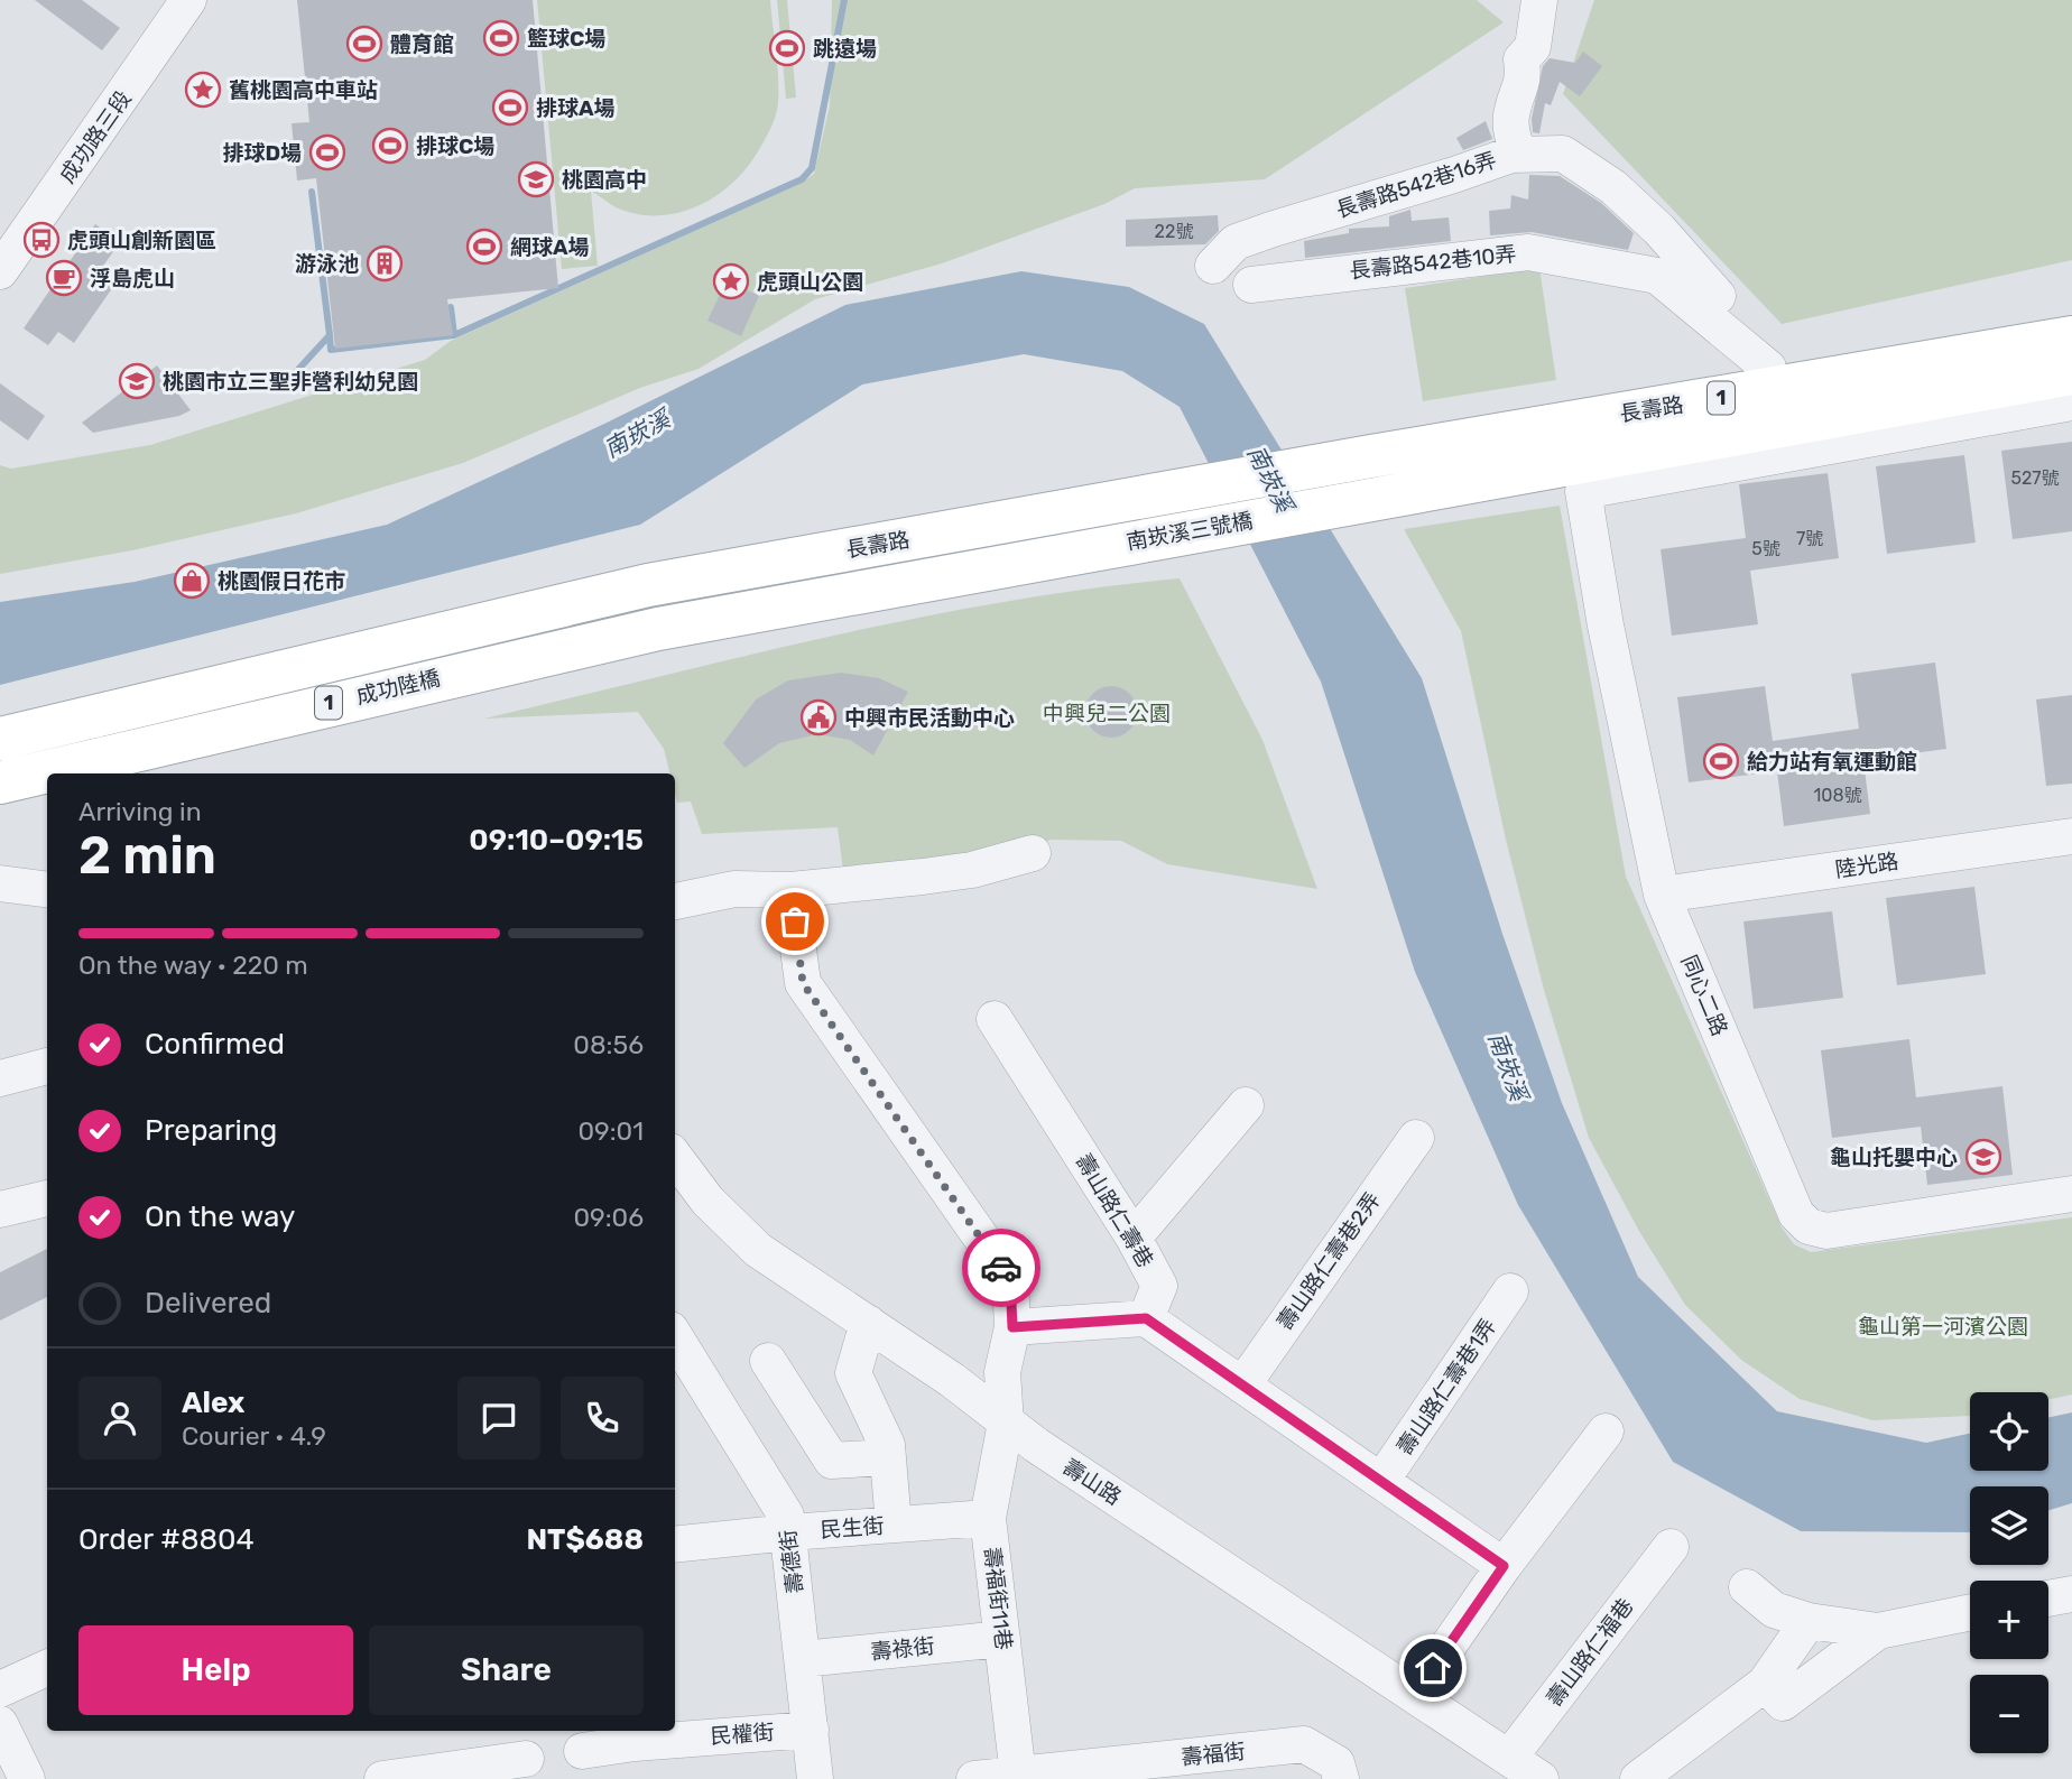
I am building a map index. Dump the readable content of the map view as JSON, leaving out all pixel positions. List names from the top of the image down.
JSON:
{
  "streets": {
    "main road": [
      "1",
      "長壽路",
      "南崁溪三號橋",
      "成功陸橋"
    ],
    "street": [
      "成功路三段",
      "長壽路542巷16弄",
      "長壽路542巷10弄",
      "陸光路",
      "同心二路",
      "壽山路仁壽巷",
      "壽山路仁壽巷2弄",
      "壽山路仁壽巷1弄",
      "壽山路",
      "民生街",
      "壽德街",
      "壽福街11巷",
      "壽祿街",
      "壽山路仁福巷",
      "民權街",
      "壽福街"
    ]
  },
  "crossings": [
    ["長壽路", "南崁溪三號橋"],
    ["長壽路", "成功陸橋"],
    ["陸光路", "同心二路"],
    ["壽山路", "壽福街11巷"],
    ["壽山路", "壽山路仁福巷"],
    ["民生街", "壽德街"],
    ["民生街", "壽福街11巷"],
    ["壽德街", "壽祿街"],
    ["壽德街", "民權街"],
    ["壽福街11巷", "壽祿街"],
    ["壽福街11巷", "壽福街"]
  ],
  "water": ["南崁溪"],
  "parks": ["中興兒二公園", "龜山第一河濱公園"],
  "places": {
    "sports": [
      "籃球C場",
      "體育館",
      "跳遠場",
      "排球A場",
      "排球C場",
      "排球D場",
      "網球A場",
      "給力站有氧運動館"
    ],
    "place": ["舊桃園高中車站", "虎頭山公園"],
    "school or university": ["桃園高中", "桃園市立三聖非營利幼兒園", "龜山托嬰中心"],
    "bus stop": ["虎頭山創新園區"],
    "building": ["游泳池"],
    "cafe": ["浮島虎山"],
    "shop": ["桃園假日花市"],
    "public building": ["中興市民活動中心"]
  },
  "house_numbers": [
    "22號",
    "527號",
    "7號",
    "5號",
    "108號"
  ],
  "page": {
    "heading": ["2 min", "Arriving in", "09:10–09:15"],
    "panel": [
      "Alex",
      "Courier · 4.9",
      "Order #8804",
      "NT$688"
    ],
    "bar": "On the way · 220 m",
    "list": [
      ["Confirmed", "08:56"],
      ["Preparing", "09:01"],
      ["On the way", "09:06"],
      "Delivered"
    ],
    "map_buttons": ["+", "−"],
    "buttons": ["Help", "Share"]
  }
}
